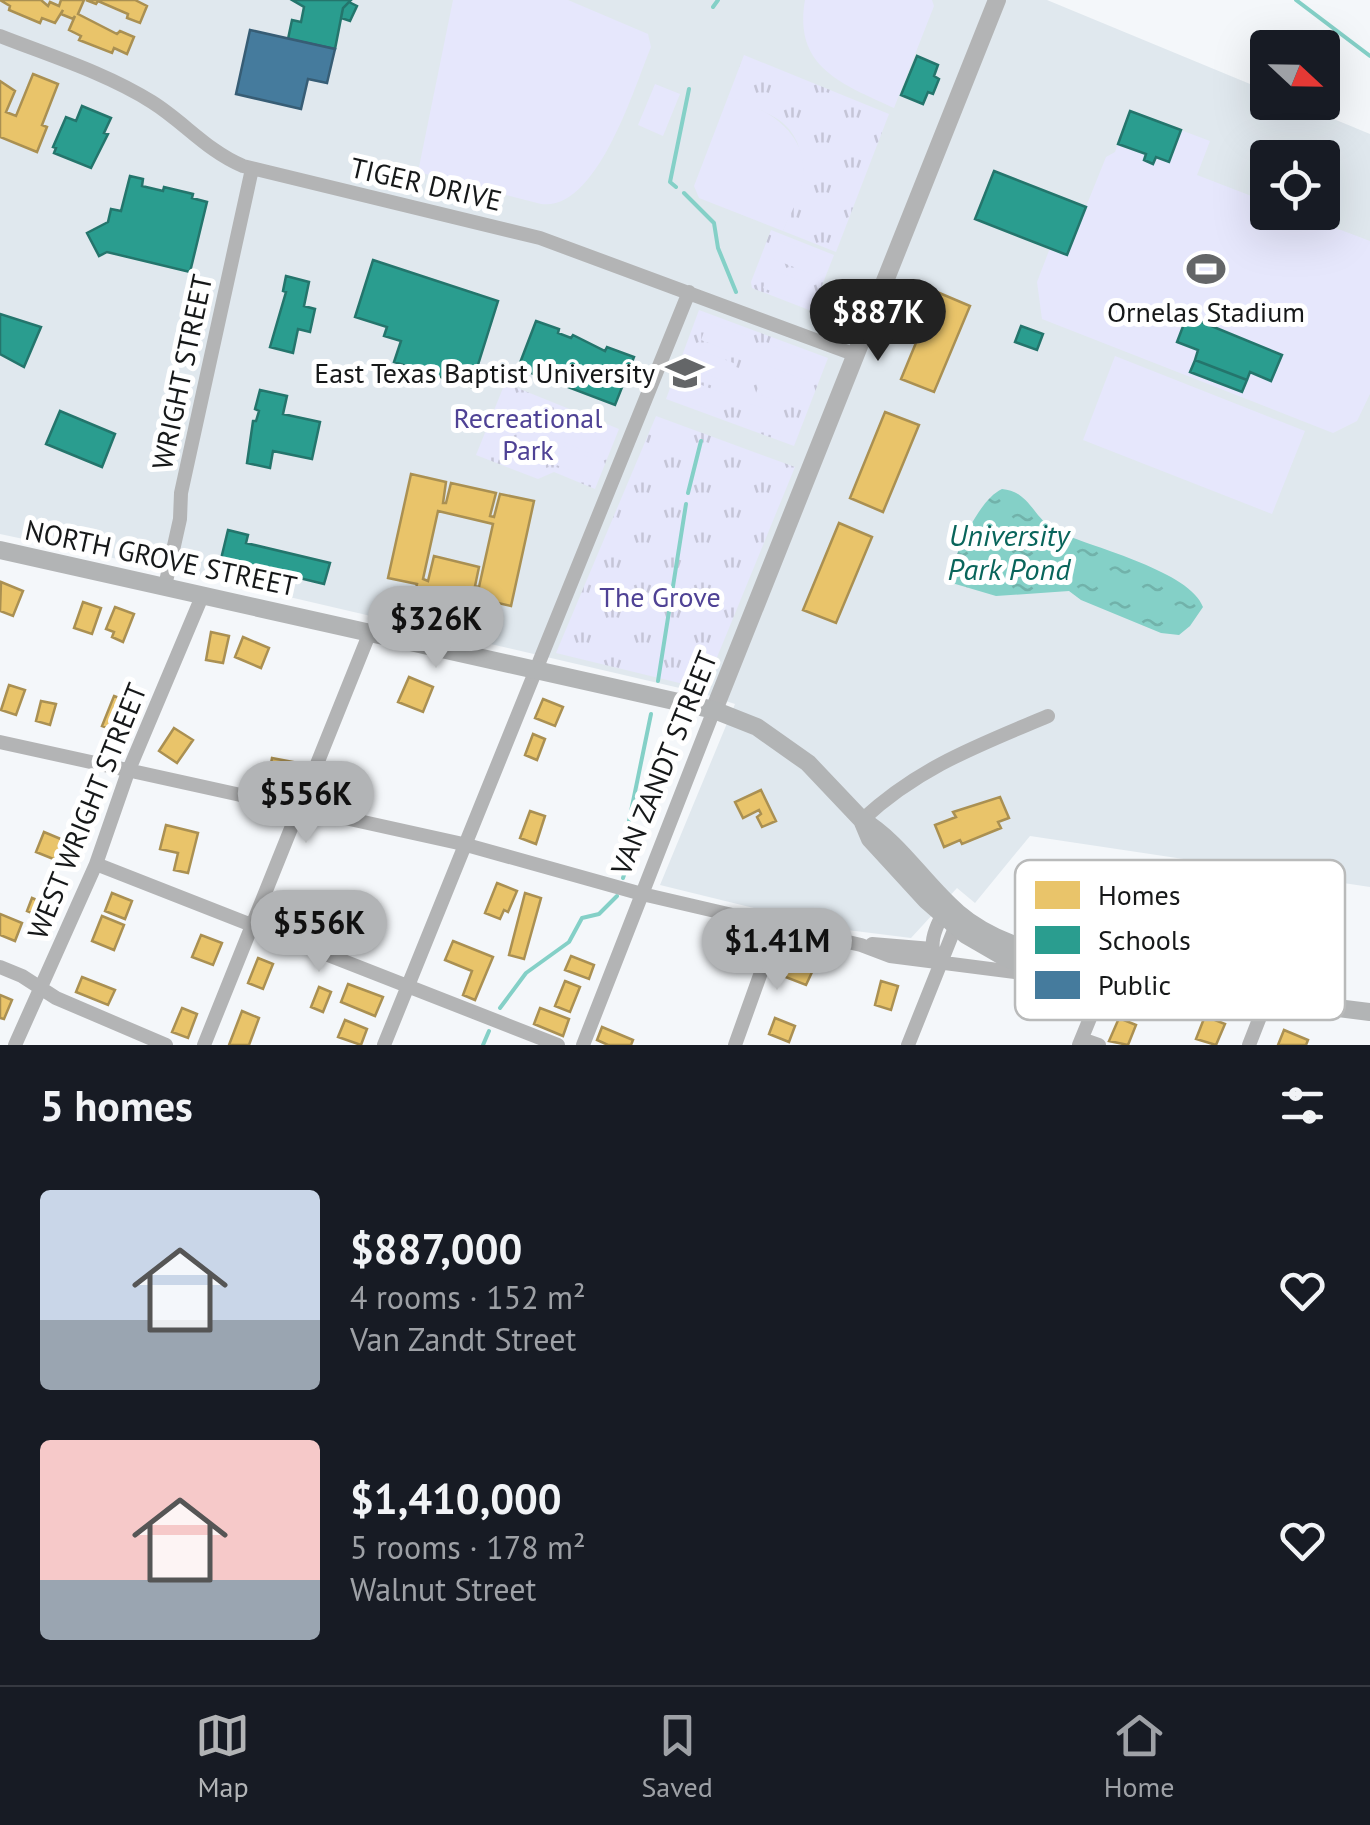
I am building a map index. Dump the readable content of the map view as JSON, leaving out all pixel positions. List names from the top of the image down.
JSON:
{
  "streets": {
    "main road": ["NORTH GROVE STREET"],
    "street": [
      "TIGER DRIVE",
      "WRIGHT STREET",
      "VAN ZANDT STREET",
      "WEST WRIGHT STREET"
    ]
  },
  "crossings": [
    ["TIGER DRIVE", "WRIGHT STREET"],
    ["TIGER DRIVE", "VAN ZANDT STREET"],
    ["WRIGHT STREET", "NORTH GROVE STREET"],
    ["NORTH GROVE STREET", "VAN ZANDT STREET"],
    ["NORTH GROVE STREET", "WEST WRIGHT STREET"]
  ],
  "water": ["University Park Pond"],
  "parks": ["Recreational Park", "The Grove"],
  "places": {
    "sports": ["Ornelas Stadium"],
    "school or university": ["East Texas Baptist University"]
  },
  "legend": ["Homes", "Schools", "Public"],
  "north": "right",
  "page": {
    "price": [
      "$887K",
      "$326K",
      "$556K",
      "$556K",
      "$1.41M"
    ],
    "heading": "5 homes",
    "list": [
      {
        "name": "$887,000",
        "note": "4 rooms · 152 m² · Van Zandt Street"
      },
      {
        "name": "$1,410,000",
        "note": "5 rooms · 178 m² · Walnut Street"
      }
    ],
    "tabs": ["Map", "Saved", "Home"]
  }
}
